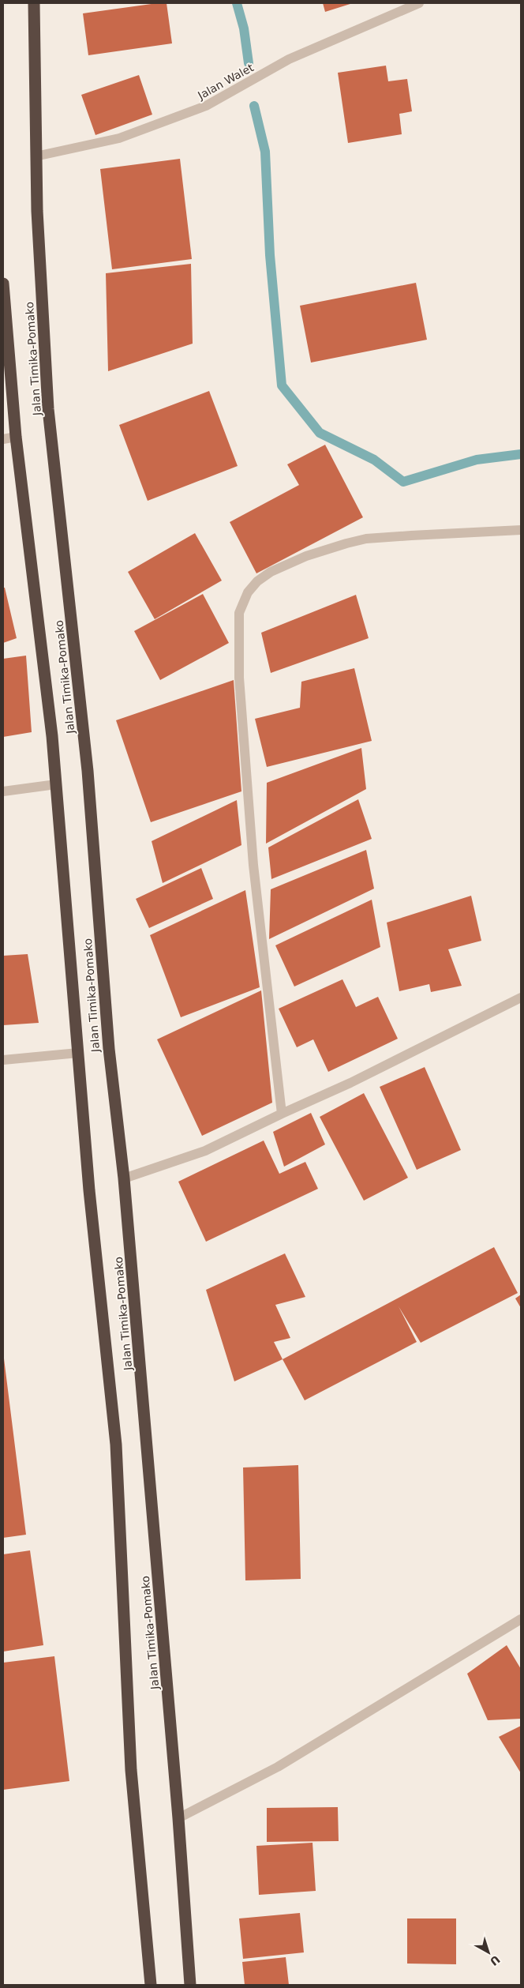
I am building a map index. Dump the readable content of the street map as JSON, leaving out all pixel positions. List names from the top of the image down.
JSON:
{
  "streets": {
    "highway": ["Jalan Timika-Pomako"],
    "street": ["Jalan Walet"]
  },
  "crossings": [
    ["Jalan Walet", "Jalan Timika-Pomako"]
  ],
  "north": "bottom right"
}
